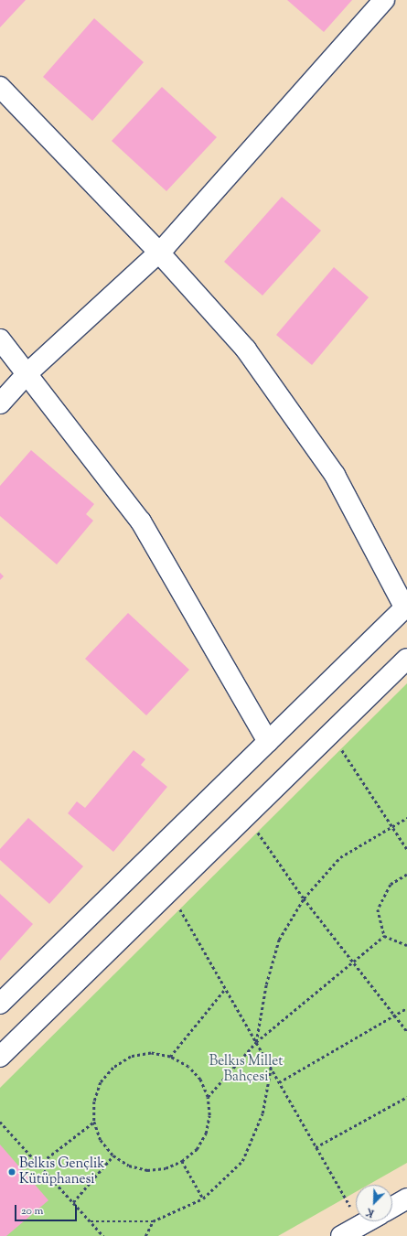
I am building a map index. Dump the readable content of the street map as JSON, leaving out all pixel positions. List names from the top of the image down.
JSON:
{
  "parks": ["Belkıs Millet Bahçesi"],
  "places": ["Belkıs Gençlik Kütüphanesi"],
  "scale_bar": "20 m",
  "north": "bottom left"
}
